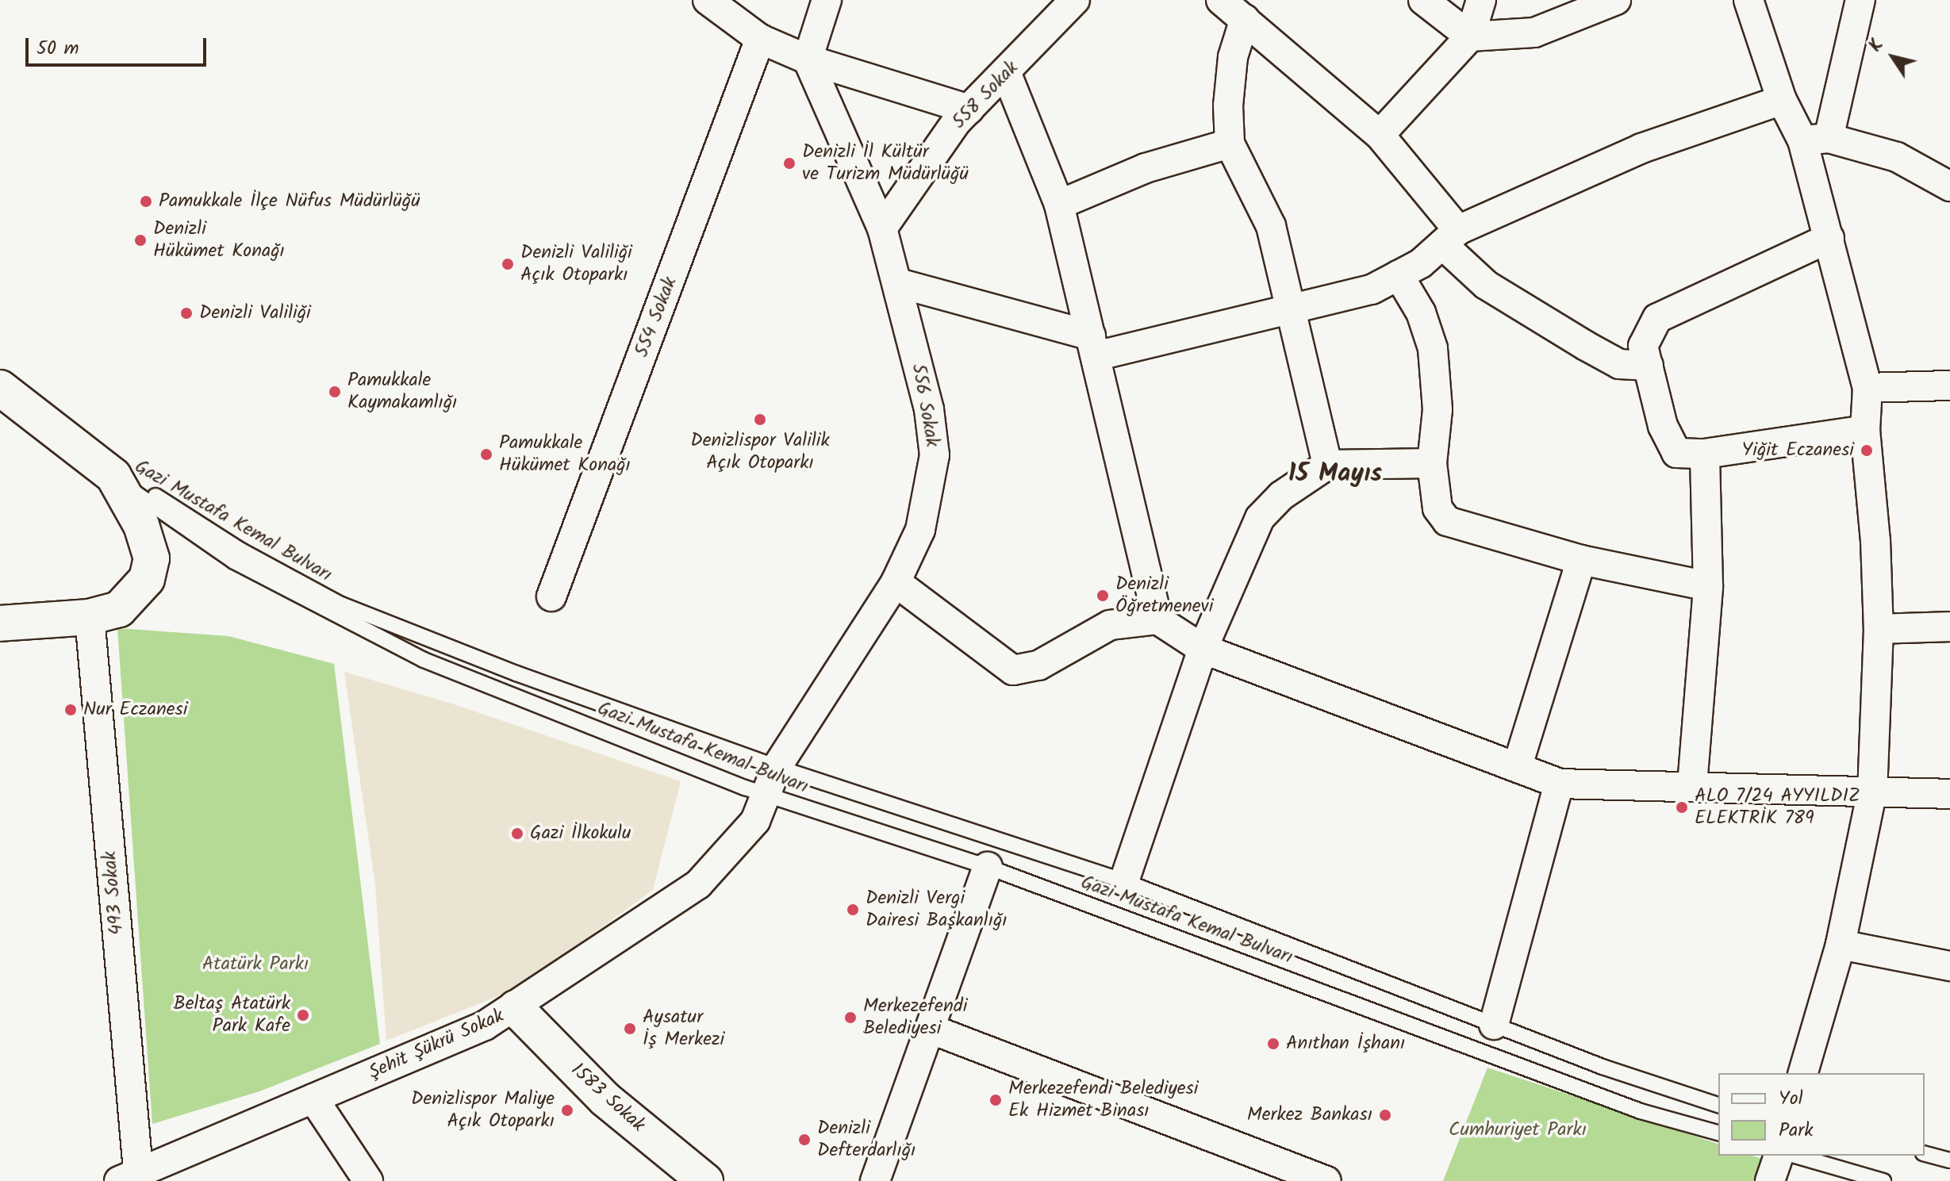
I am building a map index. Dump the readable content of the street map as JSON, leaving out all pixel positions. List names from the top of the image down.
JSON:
{
  "streets": {
    "main road": ["1583 Sokak"],
    "street": [
      "558 Sokak",
      "554 Sokak",
      "556 Sokak",
      "493 Sokak",
      "Şehit Şükrü Sokak"
    ],
    "lane": ["Gazi Mustafa Kemal Bulvarı"]
  },
  "crossings": [
    ["558 Sokak", "556 Sokak"],
    ["556 Sokak", "Gazi Mustafa Kemal Bulvarı"],
    ["556 Sokak", "Şehit Şükrü Sokak"],
    ["Gazi Mustafa Kemal Bulvarı", "Şehit Şükrü Sokak"],
    ["493 Sokak", "Şehit Şükrü Sokak"],
    ["Şehit Şükrü Sokak", "1583 Sokak"]
  ],
  "districts": ["15 Mayıs"],
  "parks": ["Atatürk Parkı", "Cumhuriyet Parkı"],
  "places": [
    "Denizli İl Kültür ve Turizm Müdürlüğü",
    "Pamukkale İlçe Nüfus Müdürlüğü",
    "Denizli Hükümet Konağı",
    "Denizli Valiliği Açık Otoparkı",
    "Denizli Valiliği",
    "Pamukkale Kaymakamlığı",
    "Denizlispor Valilik Açık Otoparkı",
    "Yiğit Eczanesi",
    "Pamukkale Hükümet Konağı",
    "Denizli Öğretmenevi",
    "Nur Eczanesi",
    "ALO 7/24 AYYILDIZ ELEKTRİK 789",
    "Gazi İlkokulu",
    "Denizli Vergi Dairesi Başkanlığı",
    "Beltaş Atatürk Park Kafe",
    "Merkezefendi Belediyesi",
    "Aysatur İş Merkezi",
    "Anıthan İşhanı",
    "Merkezefendi Belediyesi Ek Hizmet Binası",
    "Denizlispor Maliye Açık Otoparkı",
    "Merkez Bankası",
    "Denizli Defterdarlığı"
  ],
  "legend": ["Yol", "Park"],
  "scale_bar": "50 m",
  "north": "top left"
}
